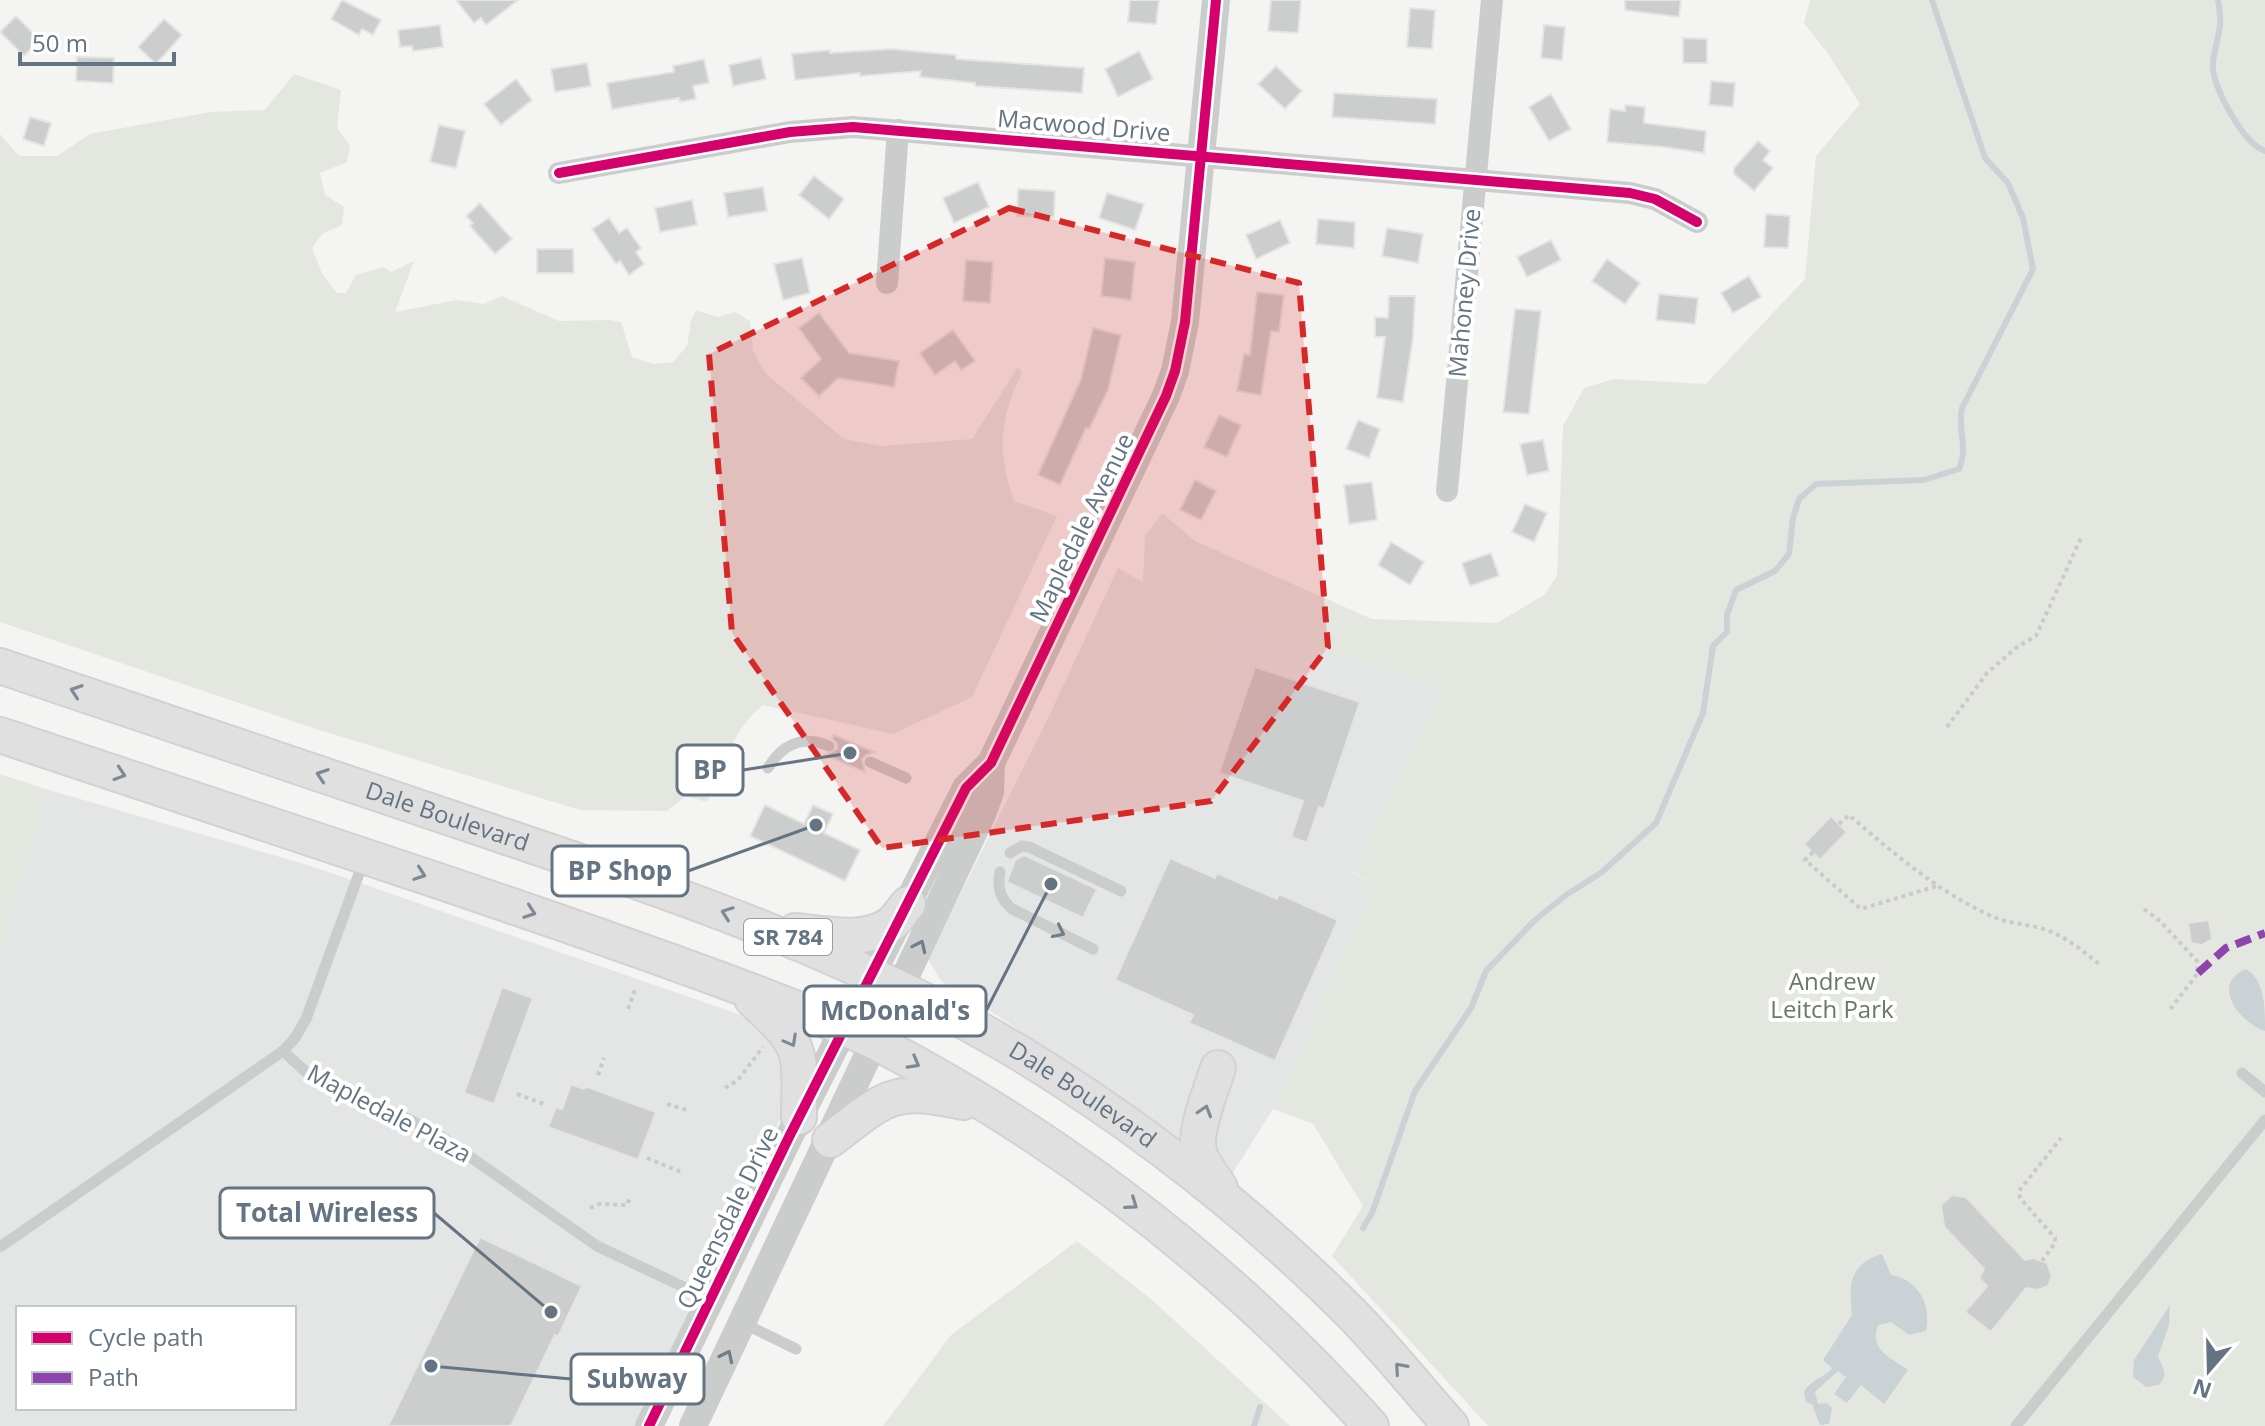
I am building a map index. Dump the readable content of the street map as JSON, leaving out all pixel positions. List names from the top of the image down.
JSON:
{
  "streets": {
    "main road": ["Dale Boulevard", "SR 784"],
    "street": [
      "Macwood Drive",
      "Mahoney Drive",
      "Mapledale Avenue",
      "Queensdale Drive"
    ],
    "lane": ["Mapledale Plaza"]
  },
  "crossings": [
    ["Macwood Drive", "Mahoney Drive"],
    ["Macwood Drive", "Mapledale Avenue"],
    ["Mapledale Avenue", "Dale Boulevard"],
    ["Mapledale Avenue", "SR 784"],
    ["Mapledale Avenue", "Queensdale Drive"],
    ["SR 784", "Queensdale Drive"],
    ["Mapledale Plaza", "Queensdale Drive"]
  ],
  "parks": ["Andrew Leitch Park"],
  "places": [
    "BP",
    "BP Shop",
    "McDonald's",
    "Total Wireless",
    "Subway"
  ],
  "legend": ["Cycle path", "Path"],
  "scale_bar": "50 m",
  "north": "bottom"
}
